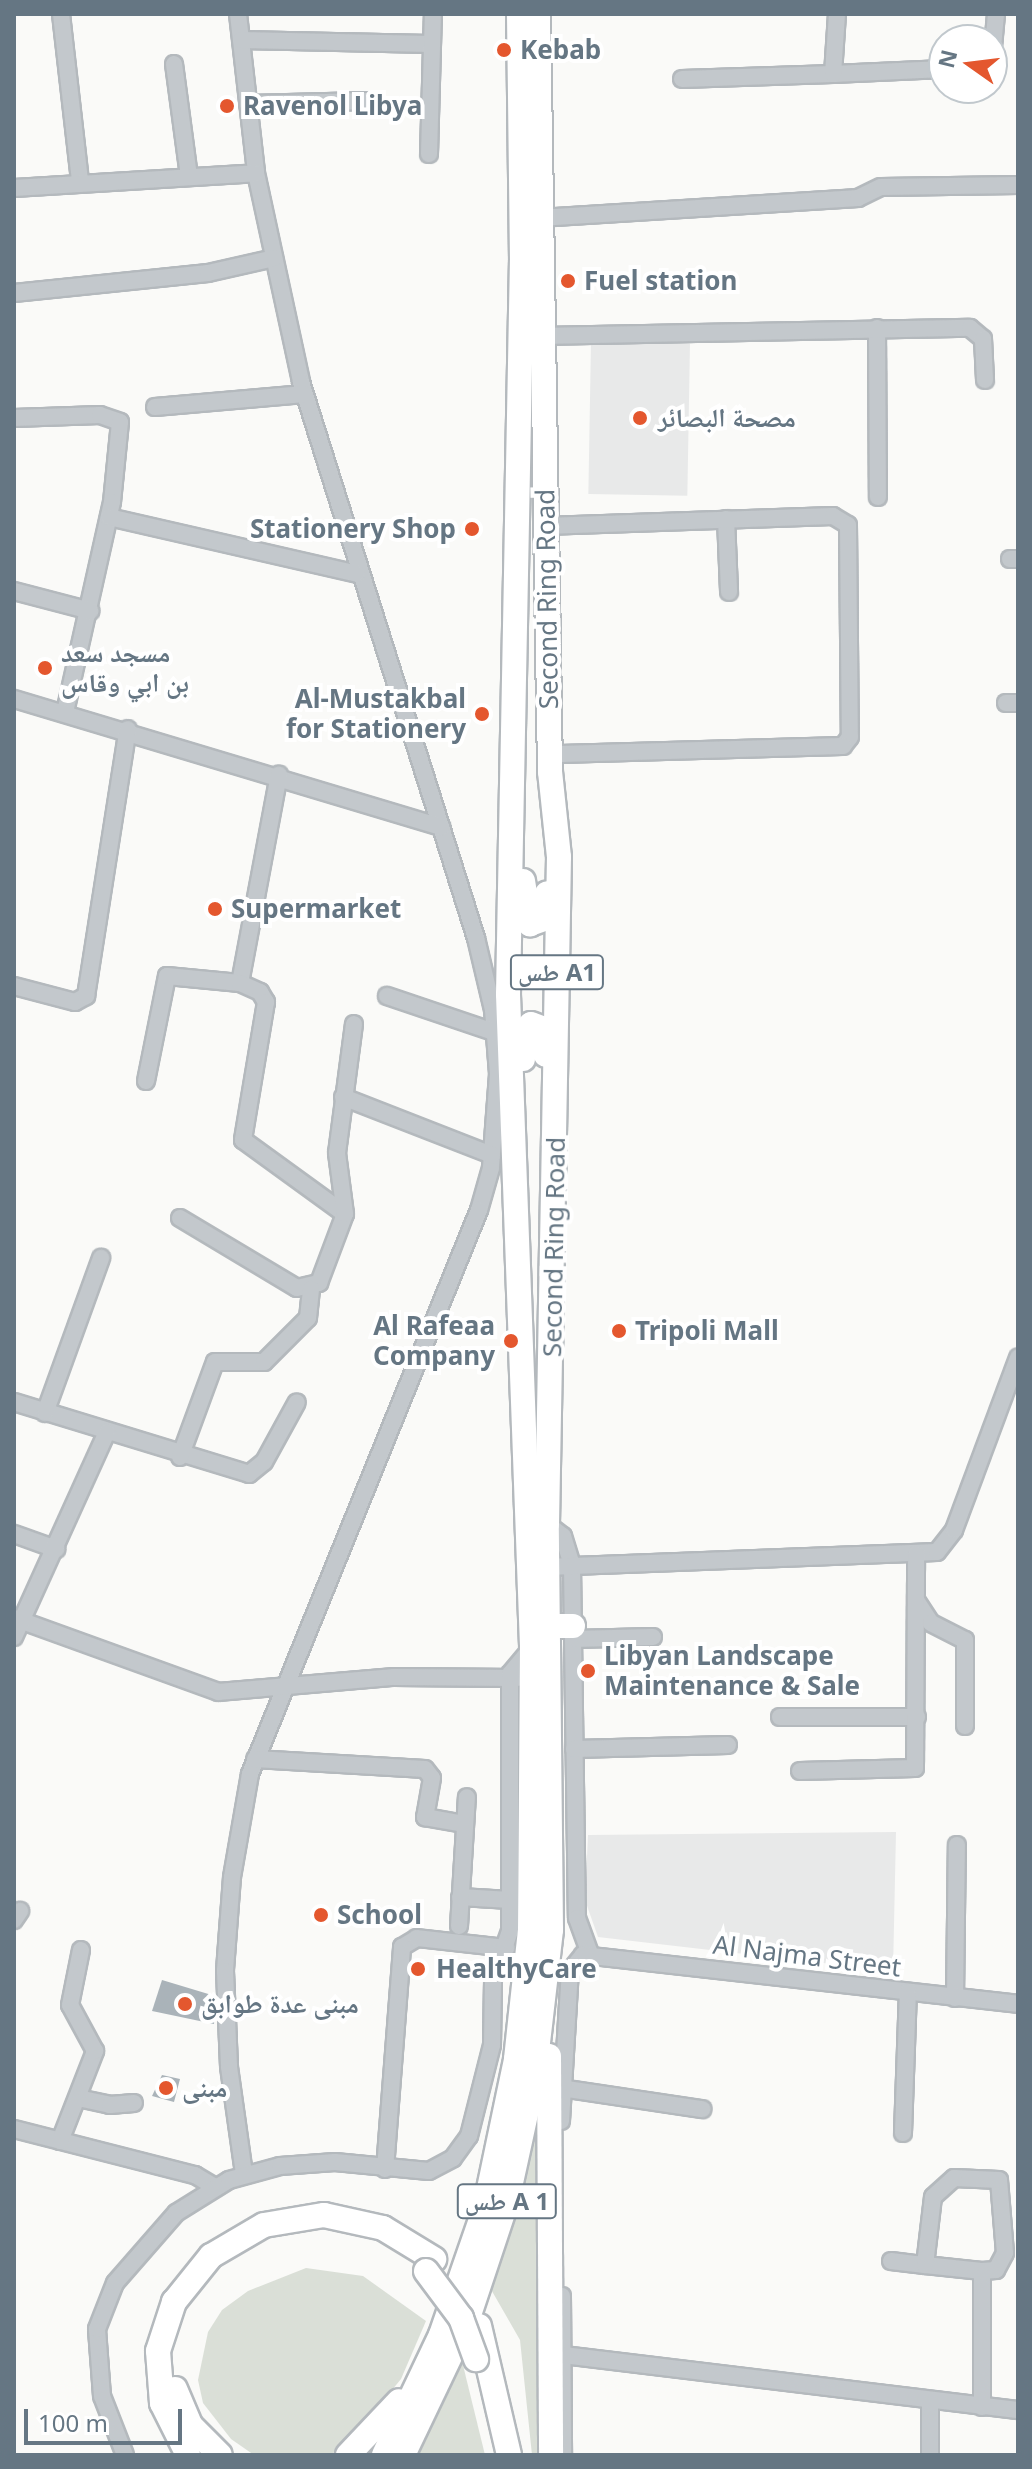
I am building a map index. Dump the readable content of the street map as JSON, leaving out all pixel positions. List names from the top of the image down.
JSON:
{
  "streets": {
    "highway": ["Second Ring Road", "طس A1", "طس A 1"],
    "street": ["Al Najma Street"]
  },
  "places": [
    "Kebab",
    "Ravenol Libya",
    "Fuel station",
    "مصحة البصائر",
    "Stationery Shop",
    "مسجد سعد بن ابي وقاس",
    "Al-Mustakbal for Stationery",
    "Supermarket",
    "Tripoli Mall",
    "Al Rafeaa Company",
    "Libyan Landscape Maintenance & Sale",
    "School",
    "HealthyCare",
    "مبنى عدة طوابق",
    "مبنى"
  ],
  "scale_bar": "100 m",
  "north": "left"
}
